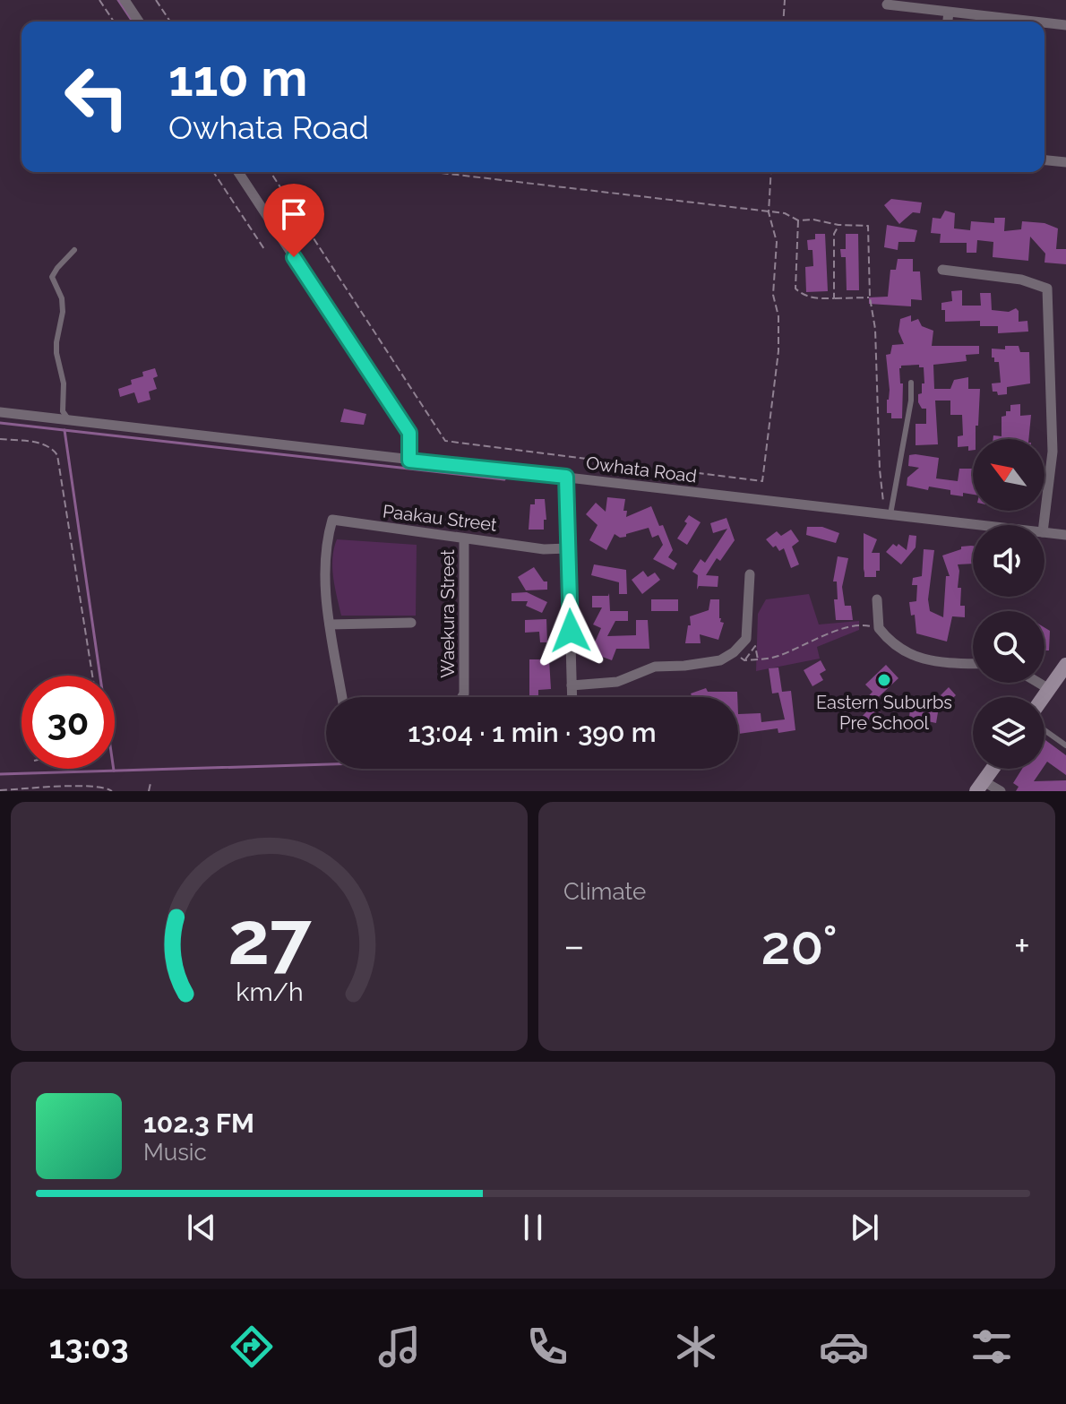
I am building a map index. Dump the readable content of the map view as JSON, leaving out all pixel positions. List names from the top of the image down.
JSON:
{
  "streets": {
    "street": ["Owhata Road", "Paakau Street", "Waekura Street"]
  },
  "crossings": [
    ["Paakau Street", "Waekura Street"]
  ],
  "places": ["Eastern Suburbs Pre School"],
  "north": "top left",
  "page": {
    "turn": ["110 m", "Owhata Road"],
    "limit": "30",
    "trip": "13:04 · 1 min · 390 m",
    "tile": "Climate",
    "heat": ["−", "20°", "+"],
    "song": ["102.3 FM", "Music"],
    "tabs": "13:03",
    "gauge": ["27", "km/h"]
  }
}
